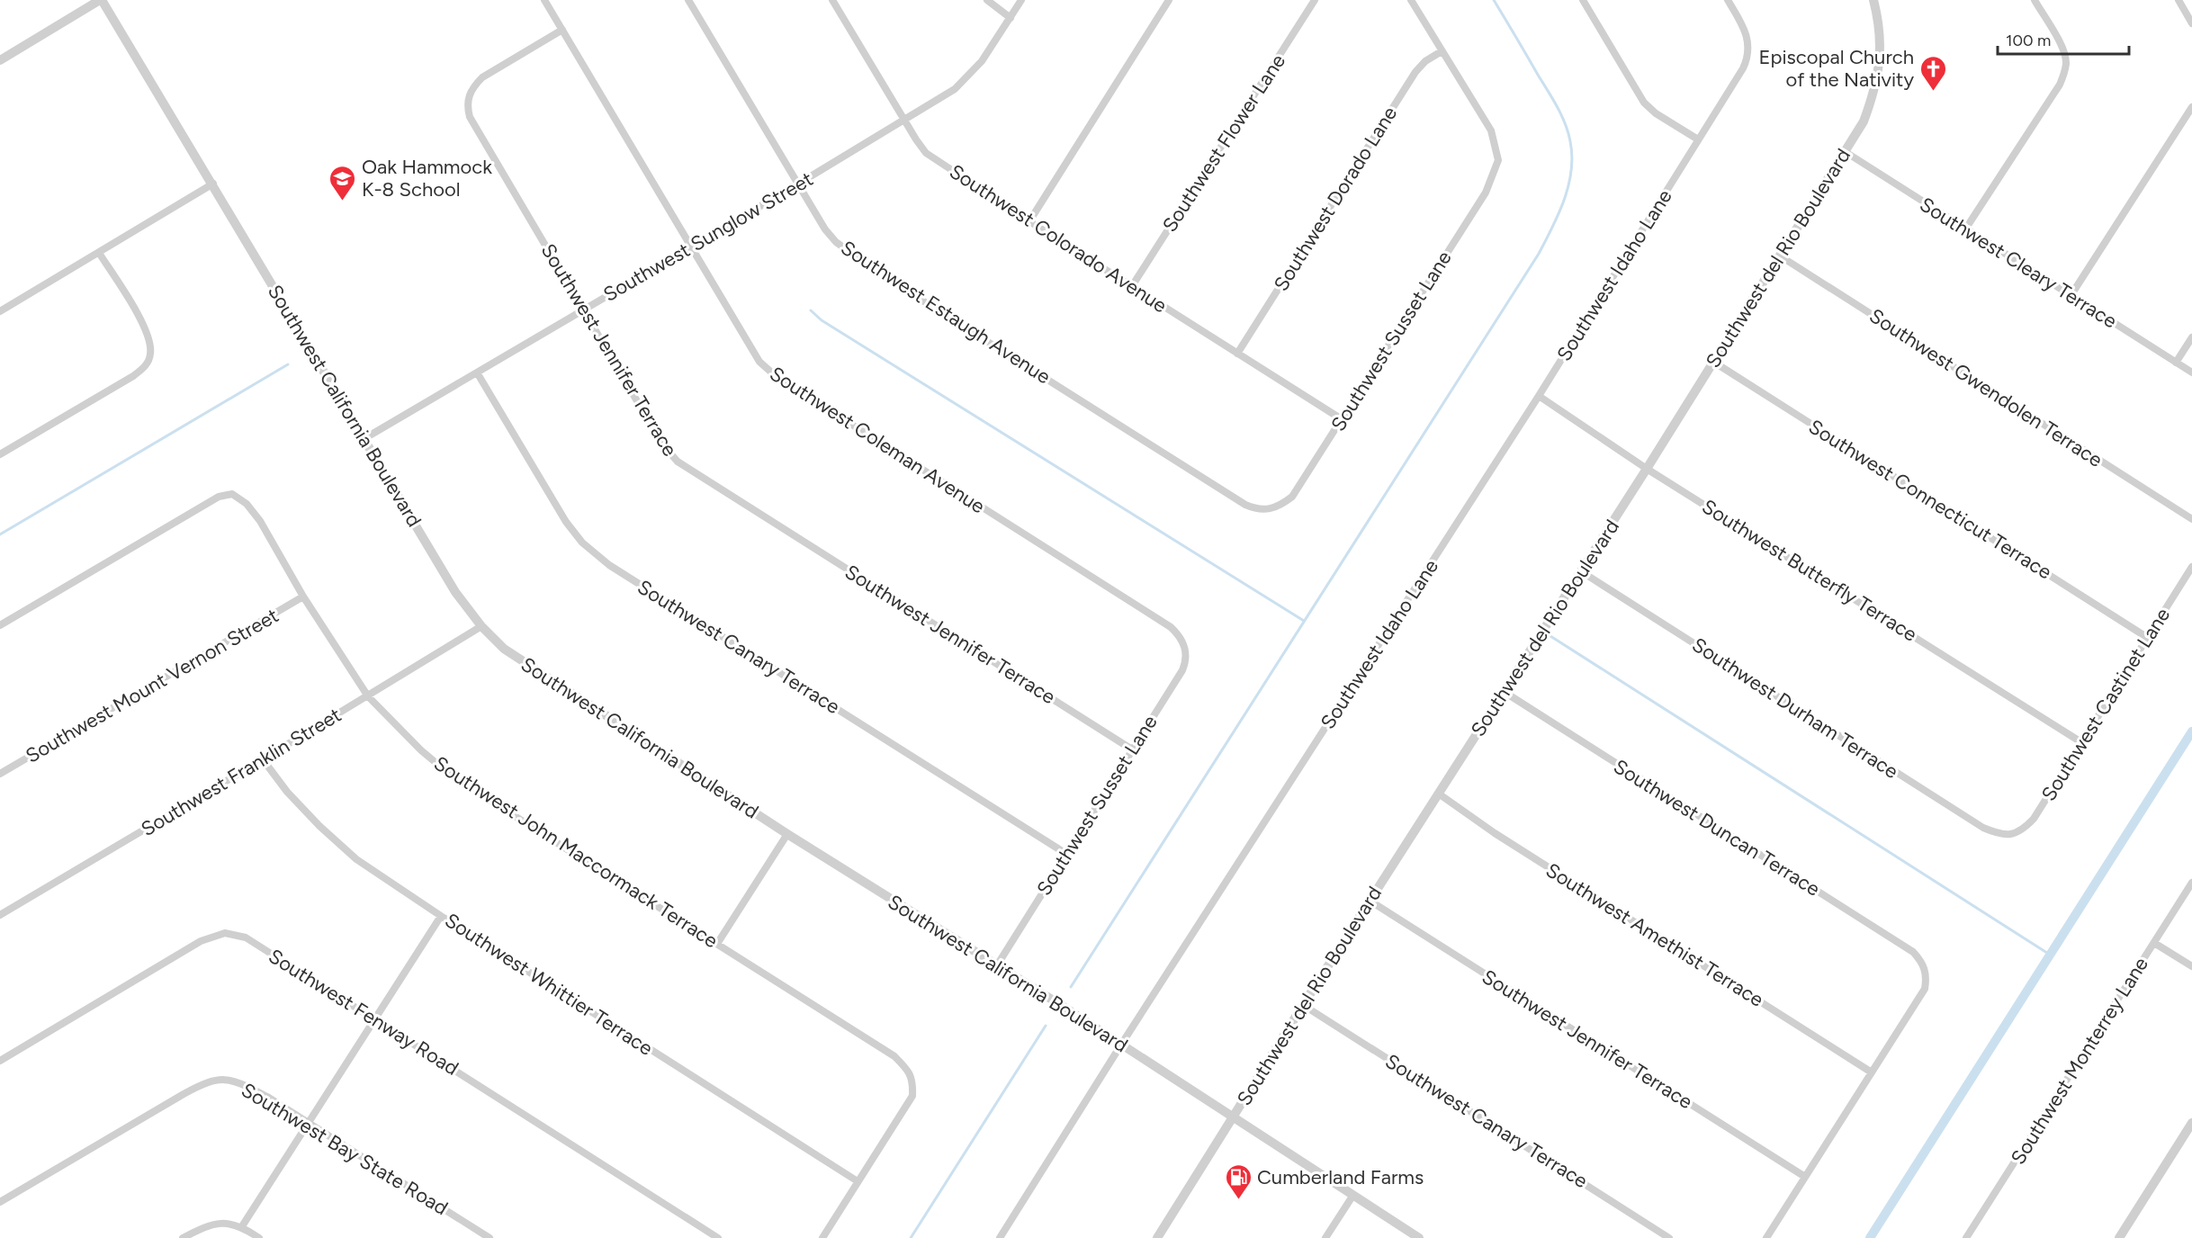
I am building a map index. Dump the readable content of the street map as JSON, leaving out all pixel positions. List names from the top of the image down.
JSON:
{
  "streets": {
    "street": [
      "Southwest Flower Lane",
      "Southwest Dorado Lane",
      "Southwest Sunglow Street",
      "Southwest Colorado Avenue",
      "Southwest del Rio Boulevard",
      "Southwest Cleary Terrace",
      "Southwest Idaho Lane",
      "Southwest Estaugh Avenue",
      "Southwest Susset Lane",
      "Southwest Jennifer Terrace",
      "Southwest Gwendolen Terrace",
      "Southwest California Boulevard",
      "Southwest Coleman Avenue",
      "Southwest Connecticut Terrace",
      "Southwest Butterfly Terrace",
      "Southwest Canary Terrace",
      "Southwest Mount Vernon Street",
      "Southwest Castinet Lane",
      "Southwest Durham Terrace",
      "Southwest Franklin Street",
      "Southwest Duncan Terrace",
      "Southwest John Maccormack Terrace",
      "Southwest Amethist Terrace",
      "Southwest Whittier Terrace",
      "Southwest Fenway Road",
      "Southwest Monterrey Lane",
      "Southwest Bay State Road"
    ]
  },
  "crossings": [
    ["Southwest Flower Lane", "Southwest Colorado Avenue"],
    ["Southwest Dorado Lane", "Southwest Colorado Avenue"],
    ["Southwest Dorado Lane", "Southwest Susset Lane"],
    ["Southwest Sunglow Street", "Southwest Colorado Avenue"],
    ["Southwest Sunglow Street", "Southwest Estaugh Avenue"],
    ["Southwest Sunglow Street", "Southwest Jennifer Terrace"],
    ["Southwest Sunglow Street", "Southwest California Boulevard"],
    ["Southwest Sunglow Street", "Southwest Coleman Avenue"],
    ["Southwest Sunglow Street", "Southwest Canary Terrace"],
    ["Southwest Colorado Avenue", "Southwest Susset Lane"],
    ["Southwest del Rio Boulevard", "Southwest Cleary Terrace"],
    ["Southwest del Rio Boulevard", "Southwest Jennifer Terrace"],
    ["Southwest del Rio Boulevard", "Southwest Gwendolen Terrace"],
    ["Southwest del Rio Boulevard", "Southwest California Boulevard"],
    ["Southwest del Rio Boulevard", "Southwest Connecticut Terrace"],
    ["Southwest del Rio Boulevard", "Southwest Butterfly Terrace"],
    ["Southwest del Rio Boulevard", "Southwest Canary Terrace"],
    ["Southwest del Rio Boulevard", "Southwest Durham Terrace"],
    ["Southwest del Rio Boulevard", "Southwest Duncan Terrace"],
    ["Southwest del Rio Boulevard", "Southwest Amethist Terrace"],
    ["Southwest Idaho Lane", "Southwest California Boulevard"],
    ["Southwest Idaho Lane", "Southwest Butterfly Terrace"],
    ["Southwest Estaugh Avenue", "Southwest Susset Lane"],
    ["Southwest Susset Lane", "Southwest Jennifer Terrace"],
    ["Southwest Susset Lane", "Southwest California Boulevard"],
    ["Southwest Susset Lane", "Southwest Coleman Avenue"],
    ["Southwest Susset Lane", "Southwest Canary Terrace"],
    ["Southwest Jennifer Terrace", "Southwest Coleman Avenue"],
    ["Southwest California Boulevard", "Southwest Franklin Street"],
    ["Southwest Connecticut Terrace", "Southwest Castinet Lane"],
    ["Southwest Butterfly Terrace", "Southwest Castinet Lane"],
    ["Southwest Mount Vernon Street", "Southwest John Maccormack Terrace"],
    ["Southwest Castinet Lane", "Southwest Durham Terrace"],
    ["Southwest Franklin Street", "Southwest John Maccormack Terrace"],
    ["Southwest Franklin Street", "Southwest Whittier Terrace"],
    ["Southwest Duncan Terrace", "Southwest Amethist Terrace"],
    ["Southwest John Maccormack Terrace", "Southwest Whittier Terrace"]
  ],
  "places": {
    "church": ["Episcopal Church of the Nativity"],
    "school or university": ["Oak Hammock K-8 School"],
    "fuel station": ["Cumberland Farms"]
  },
  "scale_bar": "100 m"
}
